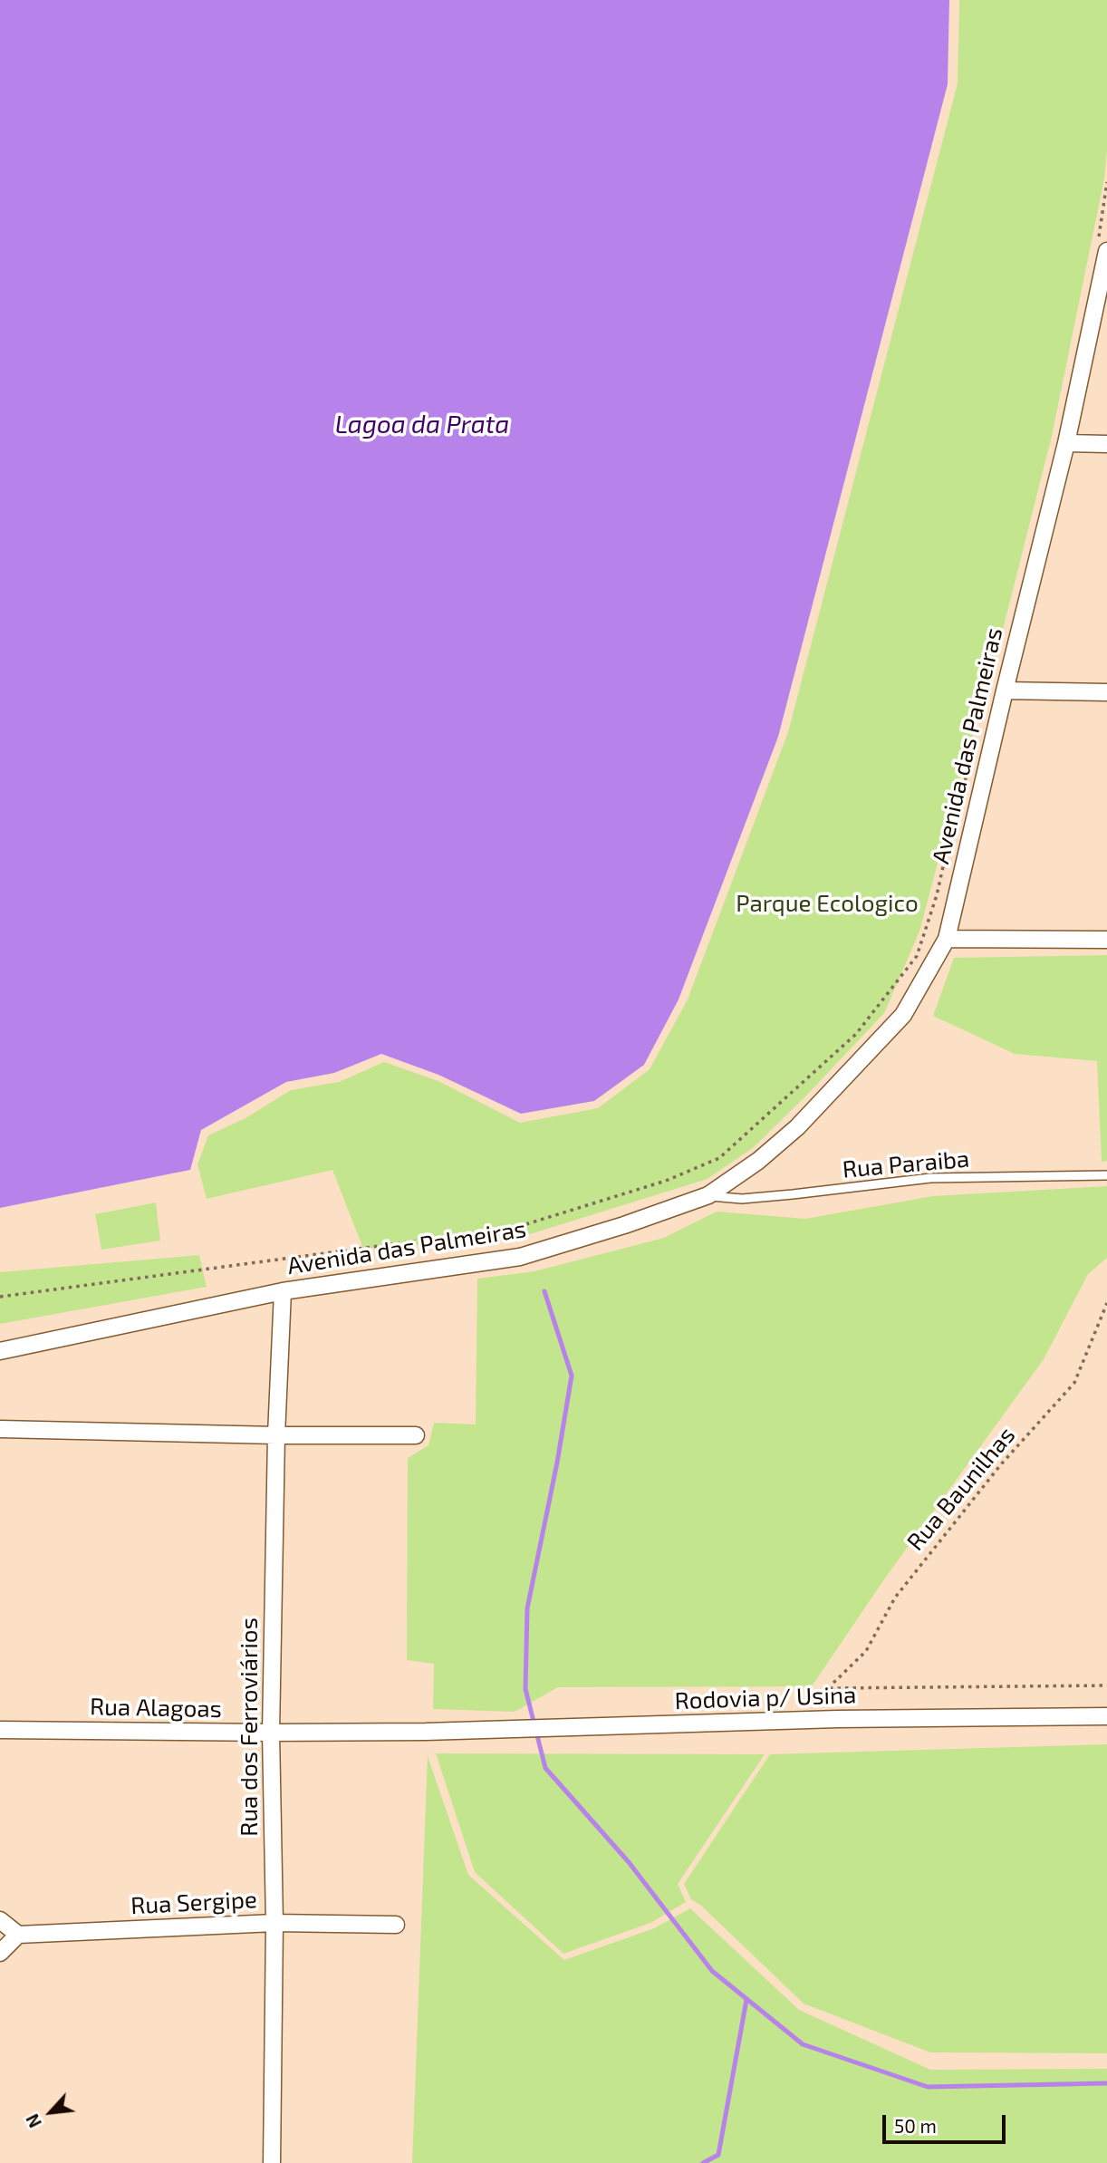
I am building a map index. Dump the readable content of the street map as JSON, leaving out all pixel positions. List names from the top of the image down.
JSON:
{
  "streets": {
    "street": [
      "Avenida das Palmeiras",
      "Rodovia p/ Usina",
      "Rua Alagoas",
      "Rua dos Ferroviários",
      "Rua Sergipe"
    ],
    "lane": ["Rua Paraiba"],
    "path": ["Rua Baunilhas"]
  },
  "crossings": [
    ["Avenida das Palmeiras", "Rua Paraiba"],
    ["Avenida das Palmeiras", "Rua dos Ferroviários"],
    ["Rodovia p/ Usina", "Rua Alagoas"],
    ["Rua Alagoas", "Rua dos Ferroviários"],
    ["Rua dos Ferroviários", "Rua Sergipe"]
  ],
  "water": ["Lagoa da Prata"],
  "parks": ["Parque Ecologico"],
  "scale_bar": "50 m",
  "north": "bottom left"
}
